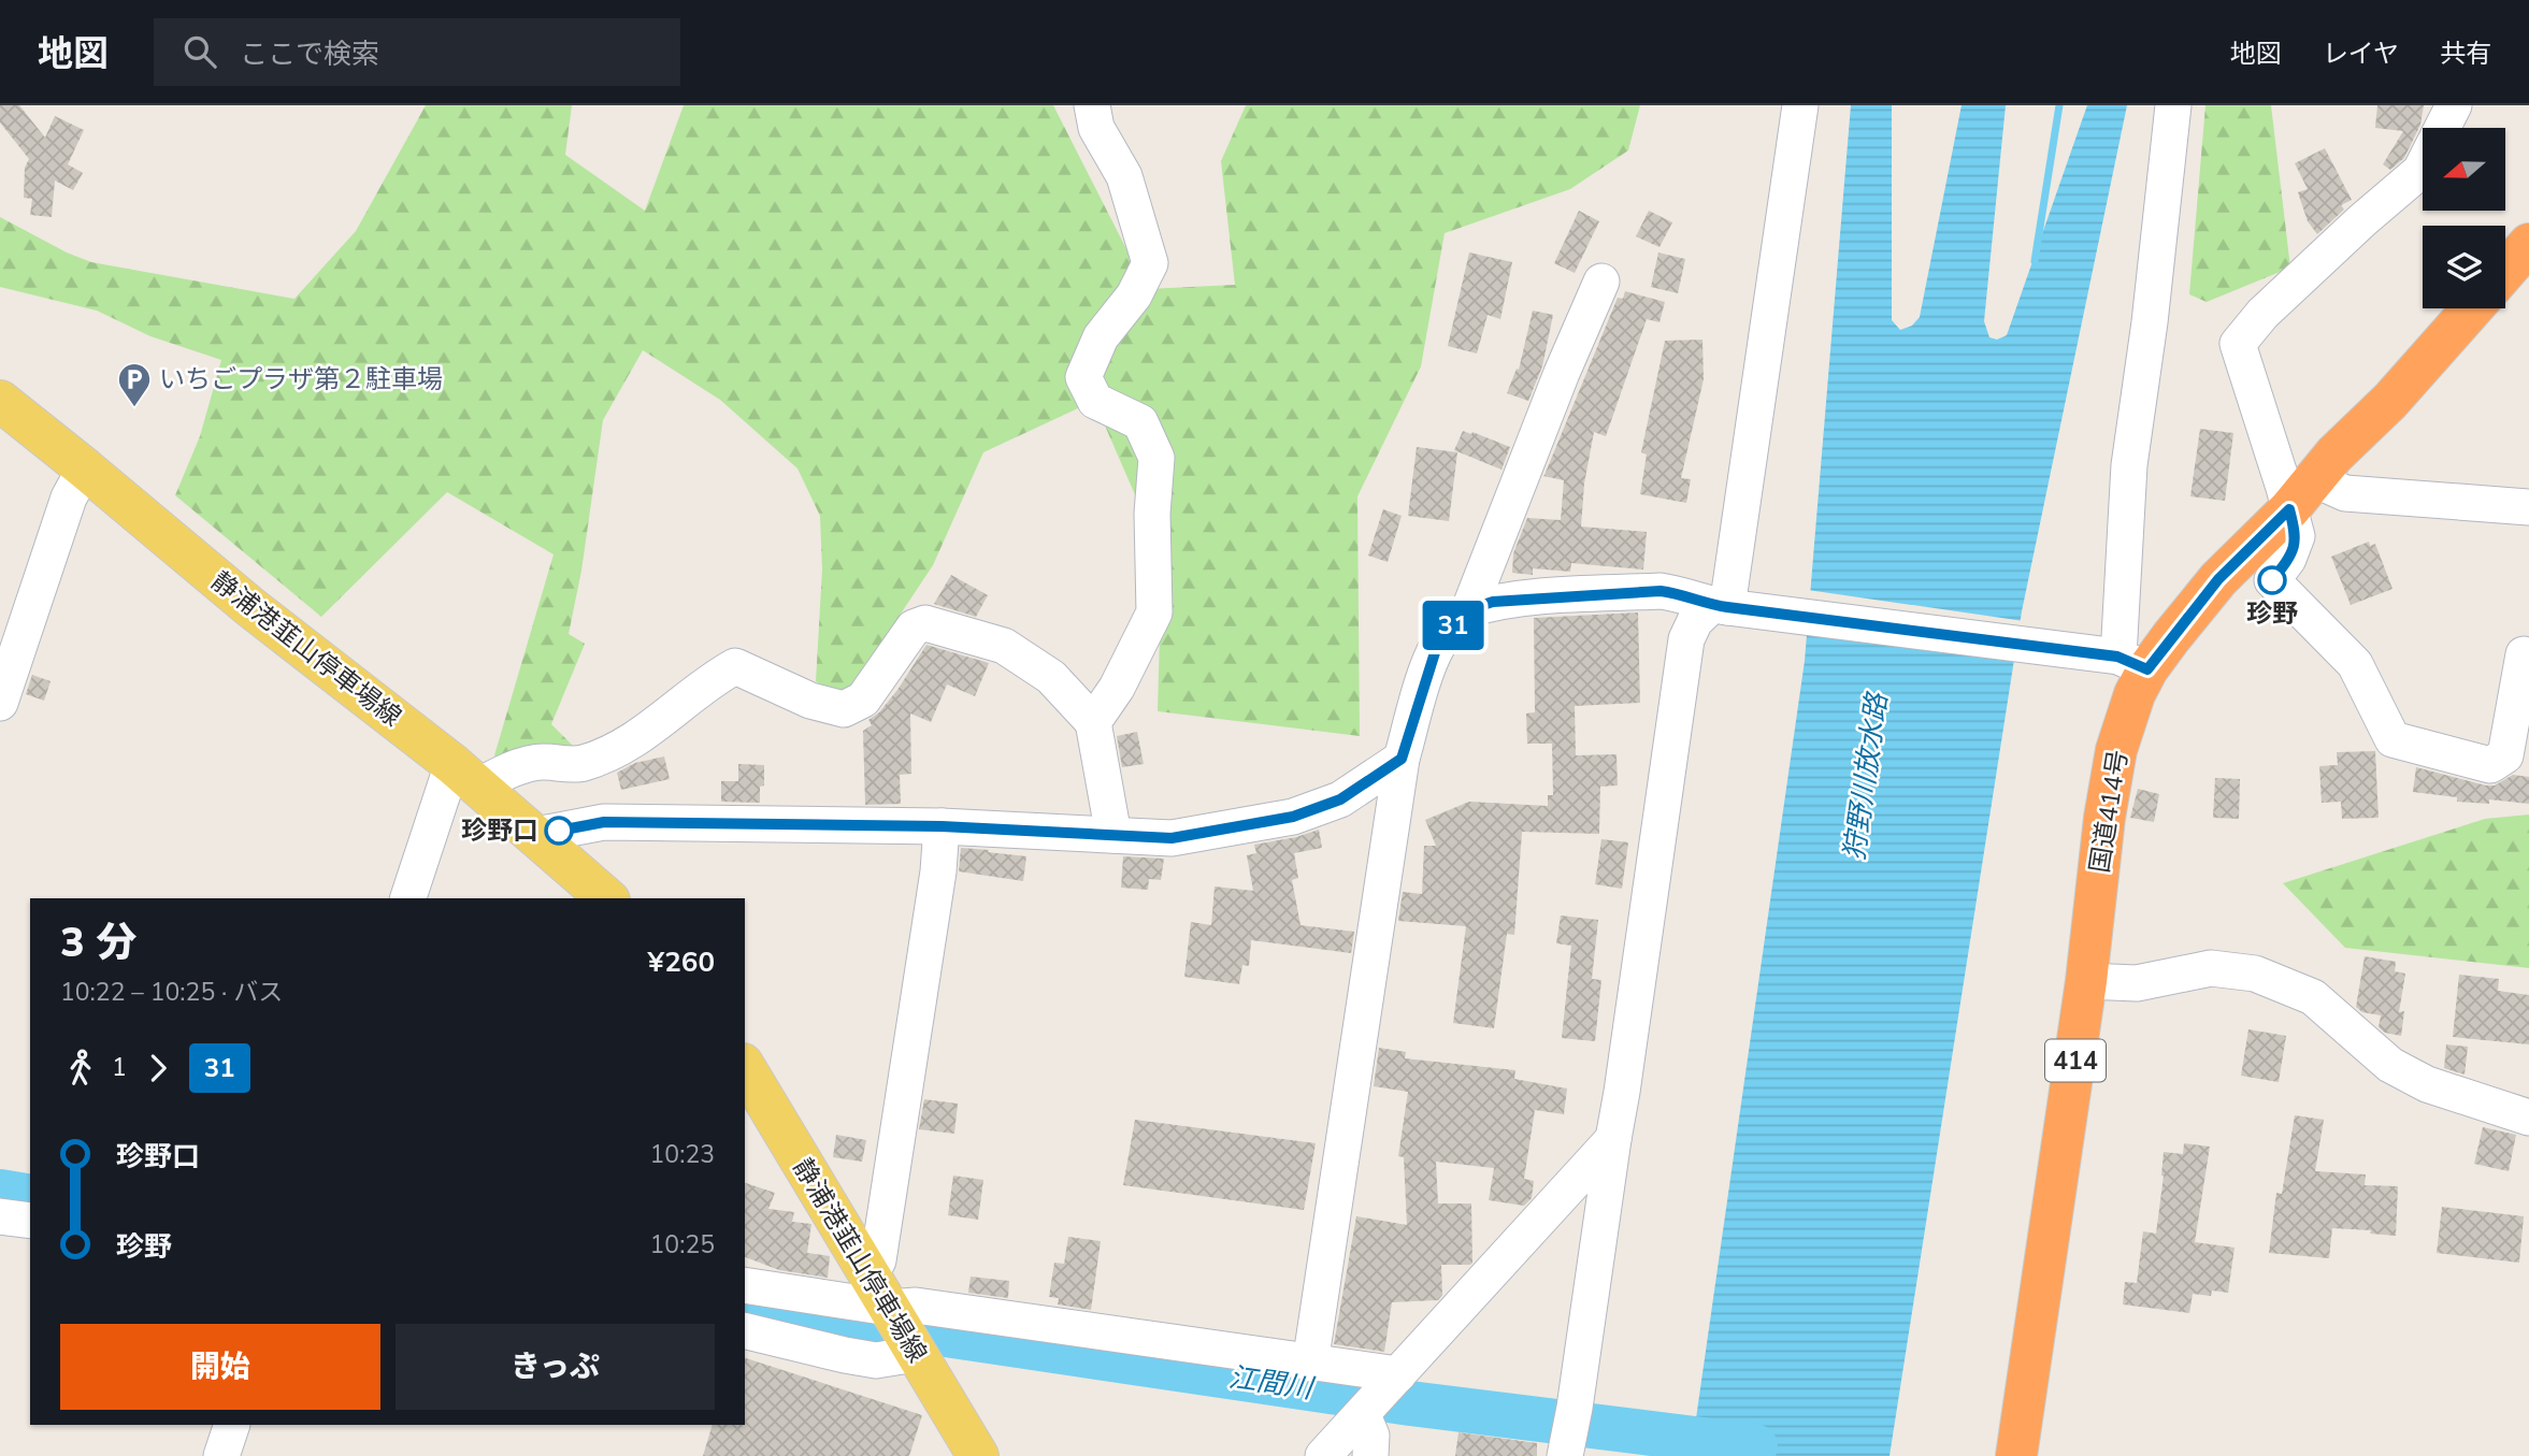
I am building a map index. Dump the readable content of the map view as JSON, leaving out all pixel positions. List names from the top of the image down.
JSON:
{
  "streets": {
    "highway": ["国道414号", "414"],
    "main road": ["静浦港韮山停車場線"]
  },
  "water": ["狩野川放水路", "江間川"],
  "places": {
    "parking": ["いちごプラザ第２駐車場"],
    "other": ["珍野", "珍野口"]
  },
  "lines": ["bus line 31"],
  "north": "left",
  "page": {
    "header": "地図",
    "search": "ここで検索",
    "nav": ["地図", "レイヤ", "共有"],
    "on_map": "31",
    "heading": ["3 分", "10:22 – 10:25 · バス", "¥260"],
    "legs": ["1", "31"],
    "list": [
      {
        "name": "珍野口",
        "value": "10:23"
      },
      {
        "name": "珍野",
        "value": "10:25"
      }
    ],
    "buttons": ["開始", "きっぷ"]
  }
}
